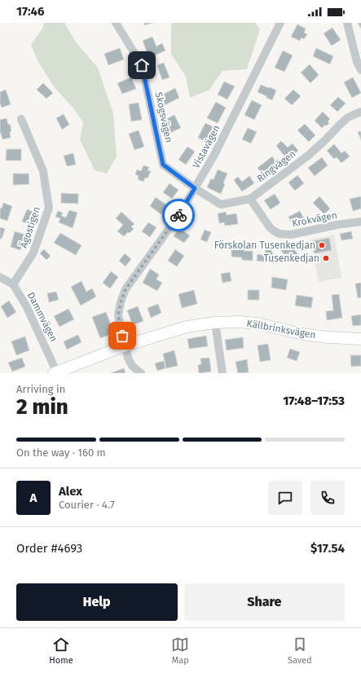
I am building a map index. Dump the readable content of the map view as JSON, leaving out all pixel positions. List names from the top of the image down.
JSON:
{
  "streets": {
    "street": [
      "Skogsvägen",
      "Vistavägen",
      "Ringvägen",
      "Krokvägen",
      "Ägostigen",
      "Dammvägen",
      "Källbrinksvägen"
    ]
  },
  "crossings": [
    ["Skogsvägen", "Vistavägen"],
    ["Skogsvägen", "Ringvägen"],
    ["Vistavägen", "Ringvägen"],
    ["Vistavägen", "Källbrinksvägen"],
    ["Ringvägen", "Krokvägen"],
    ["Ägostigen", "Dammvägen"],
    ["Dammvägen", "Källbrinksvägen"]
  ],
  "places": ["Förskolan Tusenkedjan", "Tusenkedjan"],
  "page": {
    "status": "17:46",
    "heading": ["2 min", "Arriving in", "17:48–17:53"],
    "panel": [
      "Alex",
      "Courier · 4.7",
      "Order #4693",
      "$17.54"
    ],
    "bar": "On the way · 160 m",
    "round": "A",
    "buttons": ["Help", "Share"],
    "tabs": ["Home", "Map", "Saved"]
  }
}
